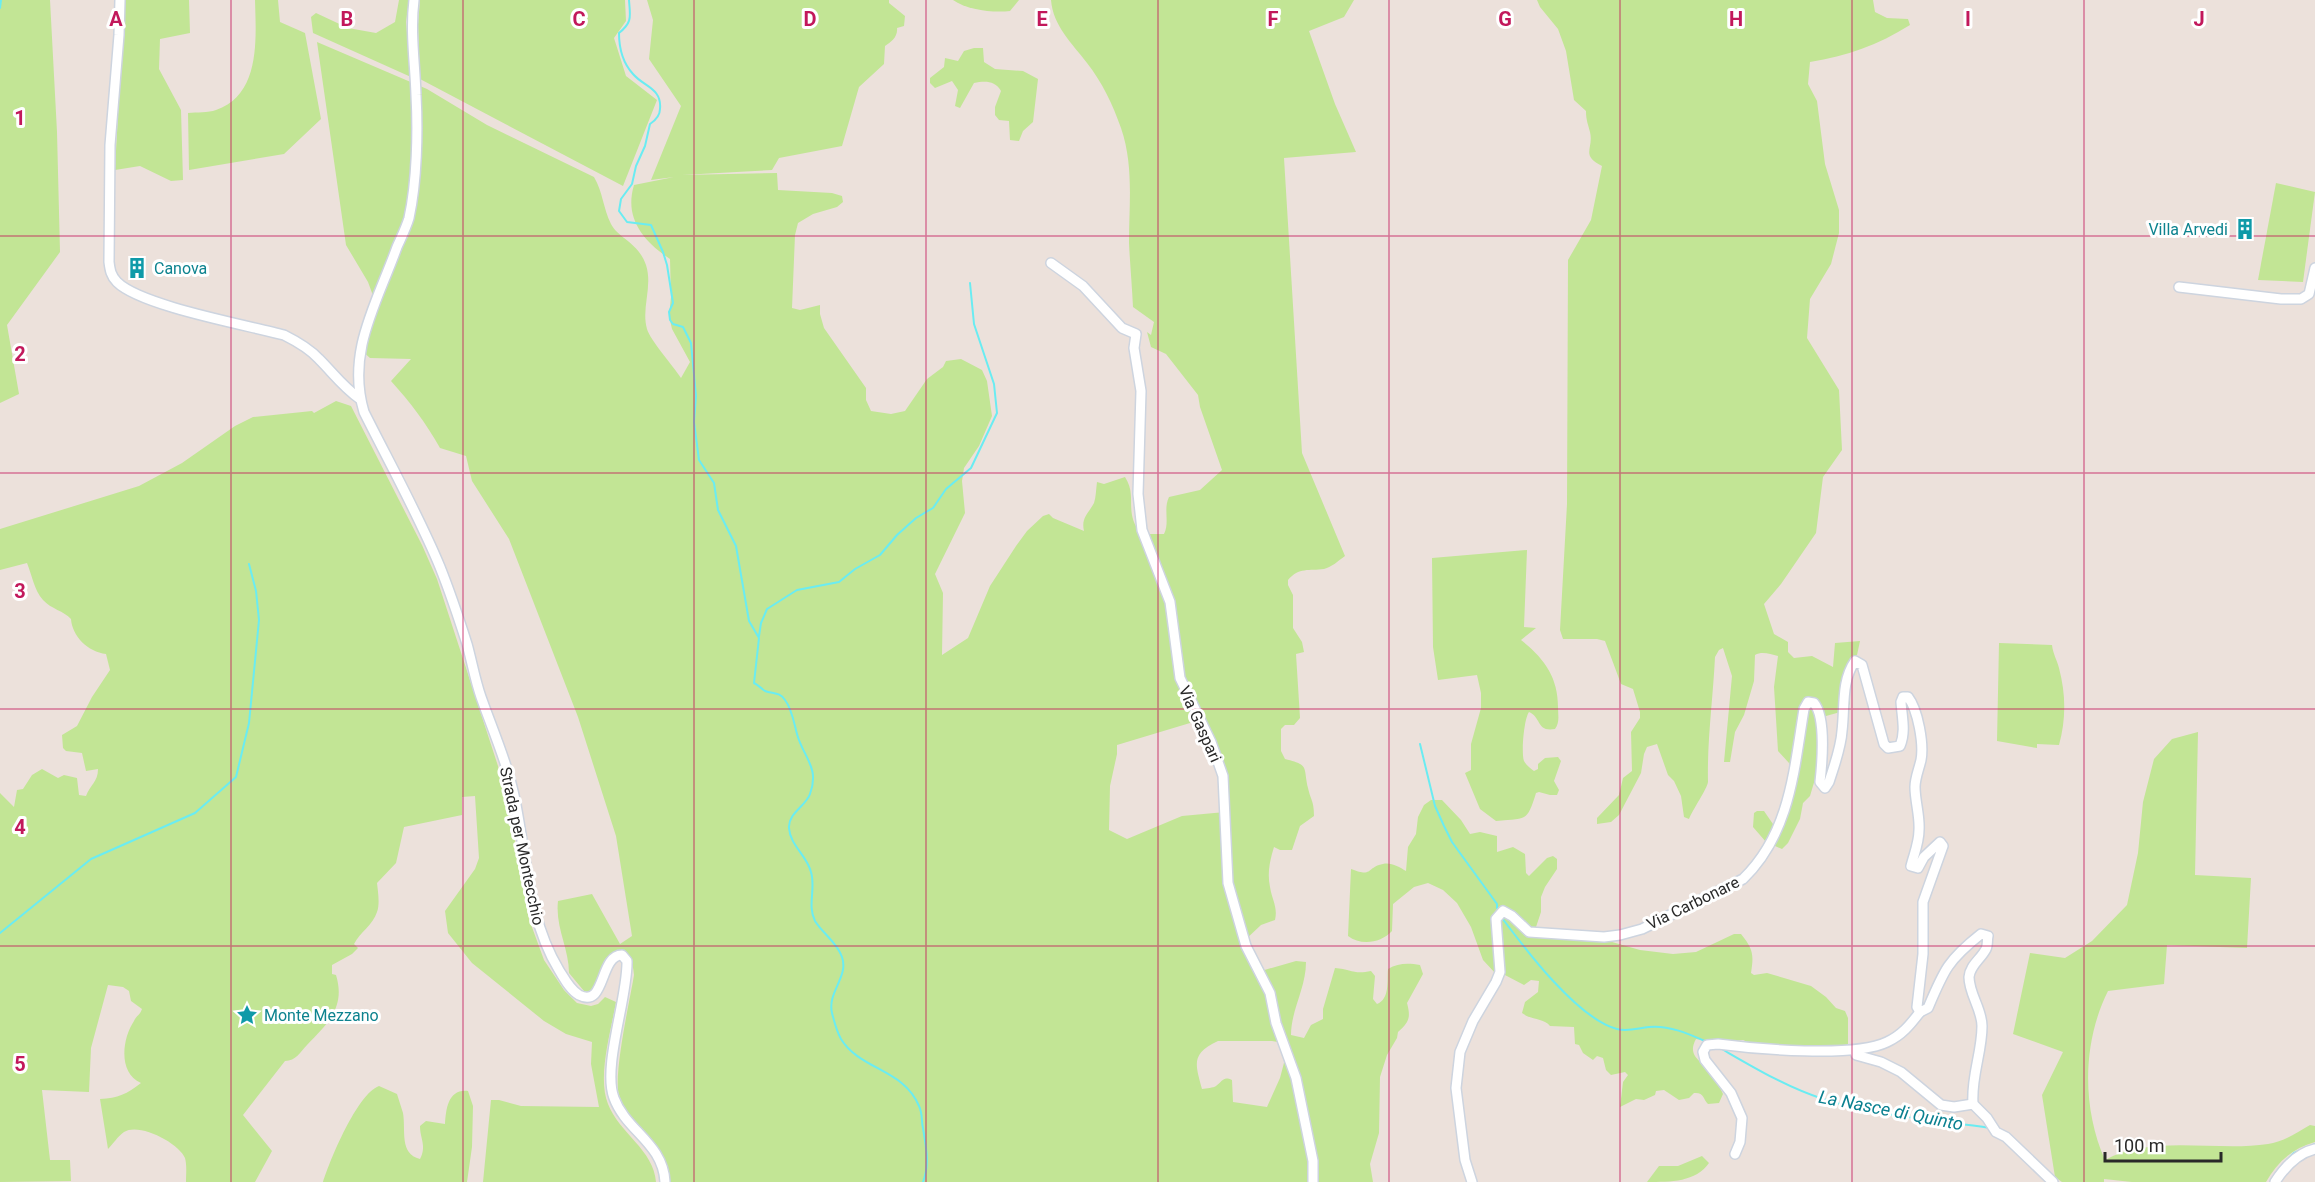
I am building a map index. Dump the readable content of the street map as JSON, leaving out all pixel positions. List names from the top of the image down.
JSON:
{
  "streets": {
    "street": ["Via Gaspari", "Strada per Montecchio", "Via Carbonare"]
  },
  "water": ["La Nasce di Quinto"],
  "places": {
    "building": ["Villa Arvedi", "Canova"],
    "place": ["Monte Mezzano"]
  },
  "scale_bar": "100 m",
  "grid": {
    "columns": [
      "A",
      "B",
      "C",
      "D",
      "E",
      "F",
      "G",
      "H",
      "I",
      "J"
    ],
    "rows": [
      "1",
      "2",
      "3",
      "4",
      "5"
    ]
  }
}
